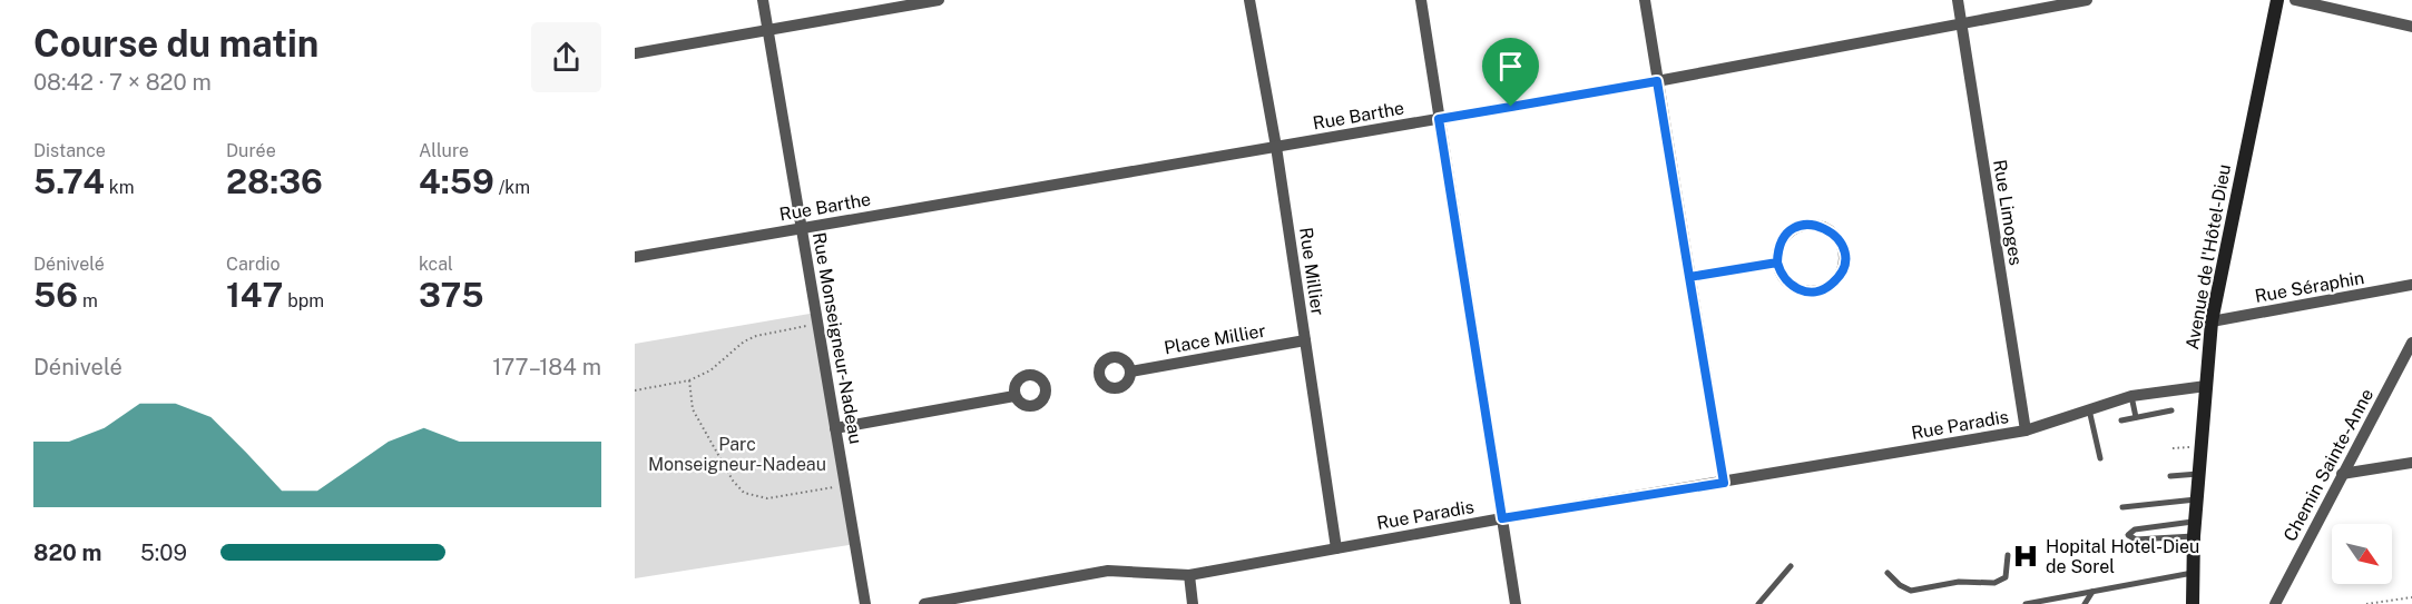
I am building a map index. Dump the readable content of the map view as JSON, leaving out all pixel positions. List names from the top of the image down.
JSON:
{
  "streets": {
    "street": [
      "Rue Barthe",
      "Rue Limoges",
      "Avenue de l'Hôtel-Dieu",
      "Rue Millier",
      "Rue Séraphin",
      "Rue Monseigneur-Nadeau",
      "Place Millier",
      "Rue Paradis",
      "Chemin Sainte-Anne"
    ]
  },
  "crossings": [
    ["Rue Barthe", "Rue Limoges"],
    ["Rue Barthe", "Rue Millier"],
    ["Rue Barthe", "Rue Monseigneur-Nadeau"],
    ["Rue Limoges", "Rue Paradis"],
    ["Avenue de l'Hôtel-Dieu", "Rue Séraphin"],
    ["Avenue de l'Hôtel-Dieu", "Rue Paradis"],
    ["Rue Millier", "Place Millier"],
    ["Rue Millier", "Rue Paradis"]
  ],
  "parks": ["Parc Monseigneur-Nadeau"],
  "places": {
    "hospital": ["Hopital Hotel-Dieu de Sorel"]
  },
  "north": "bottom right",
  "page": {
    "heading": ["Course du matin", "08:42 · 7 × 820 m"],
    "stats": [
      ["Distance", "5.74 km"],
      ["Durée", "28:36"],
      ["Allure", "4:59 /km"],
      ["Dénivelé", "56 m"],
      ["Cardio", "147 bpm"],
      ["kcal", "375"]
    ],
    "chart": ["Dénivelé", "177–184 m"],
    "list": [
      {
        "name": "820 m",
        "note": "5:09"
      }
    ]
  }
}
